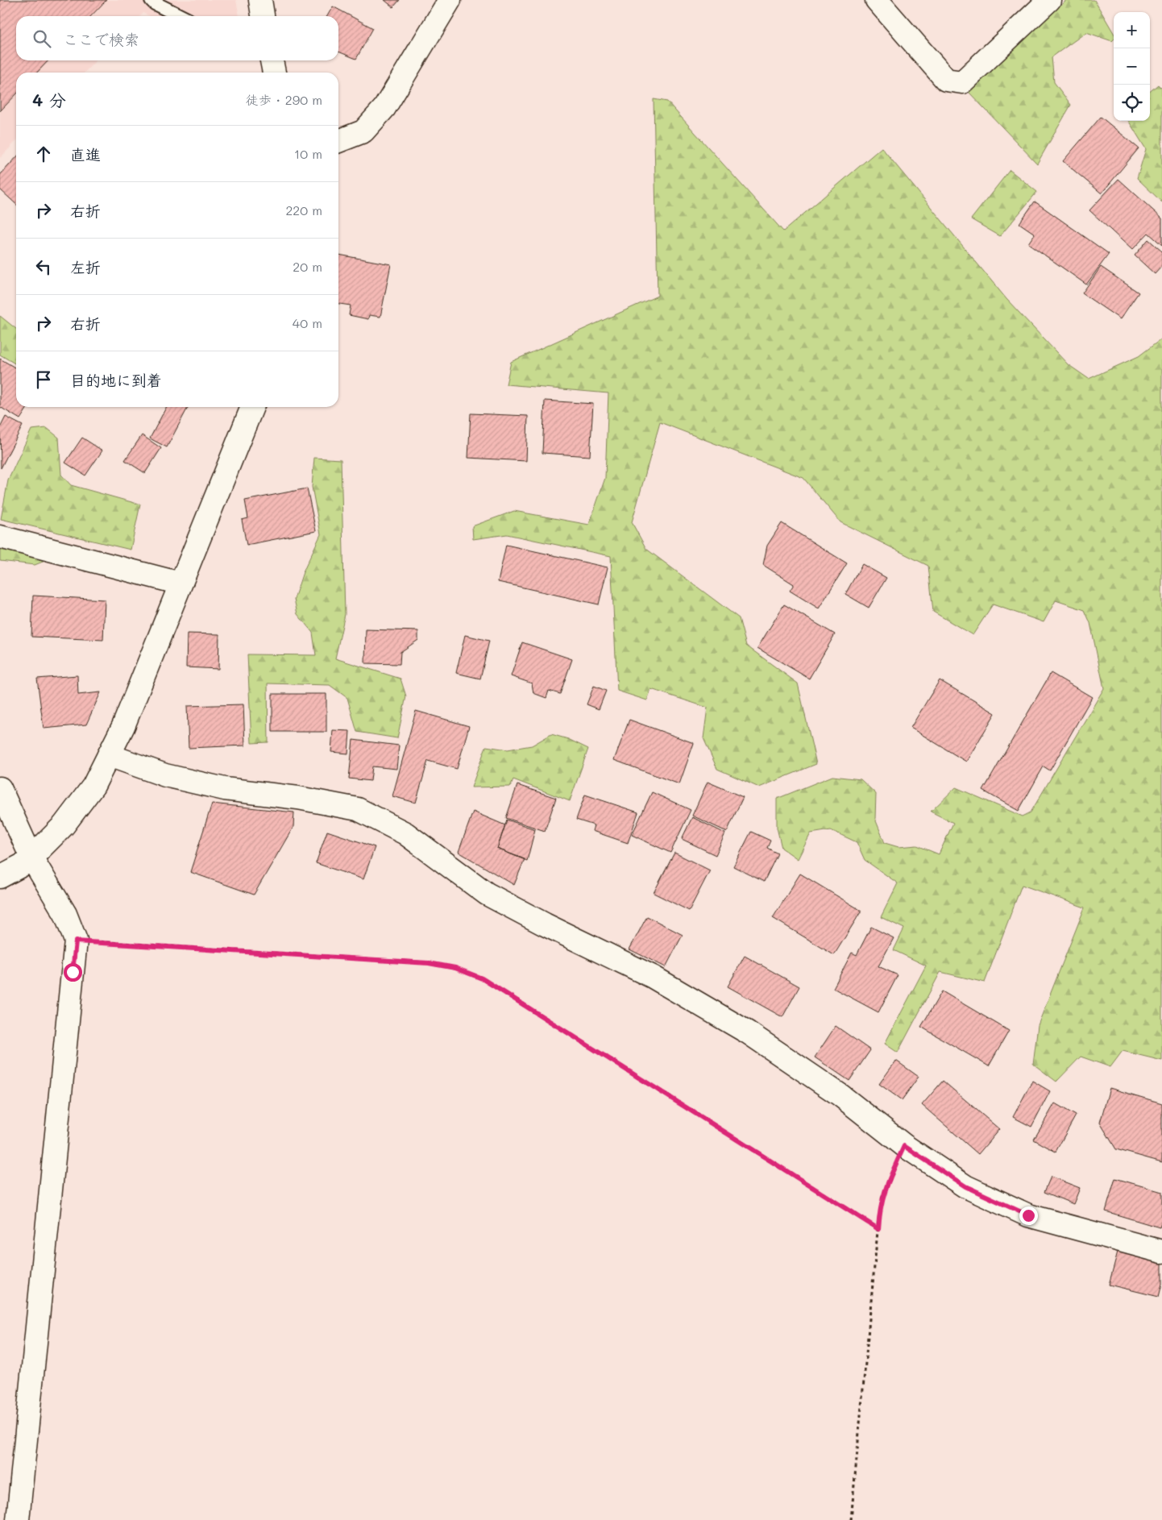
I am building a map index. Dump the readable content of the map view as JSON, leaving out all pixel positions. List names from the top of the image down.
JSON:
{
  "page": {
    "map_buttons": ["+", "−"],
    "search": "ここで検索",
    "heading": ["4 分", "徒歩 · 290 m"],
    "list": [
      ["直進", "10 m"],
      ["右折", "220 m"],
      ["左折", "20 m"],
      ["右折", "40 m"],
      "目的地に到着"
    ]
  }
}
